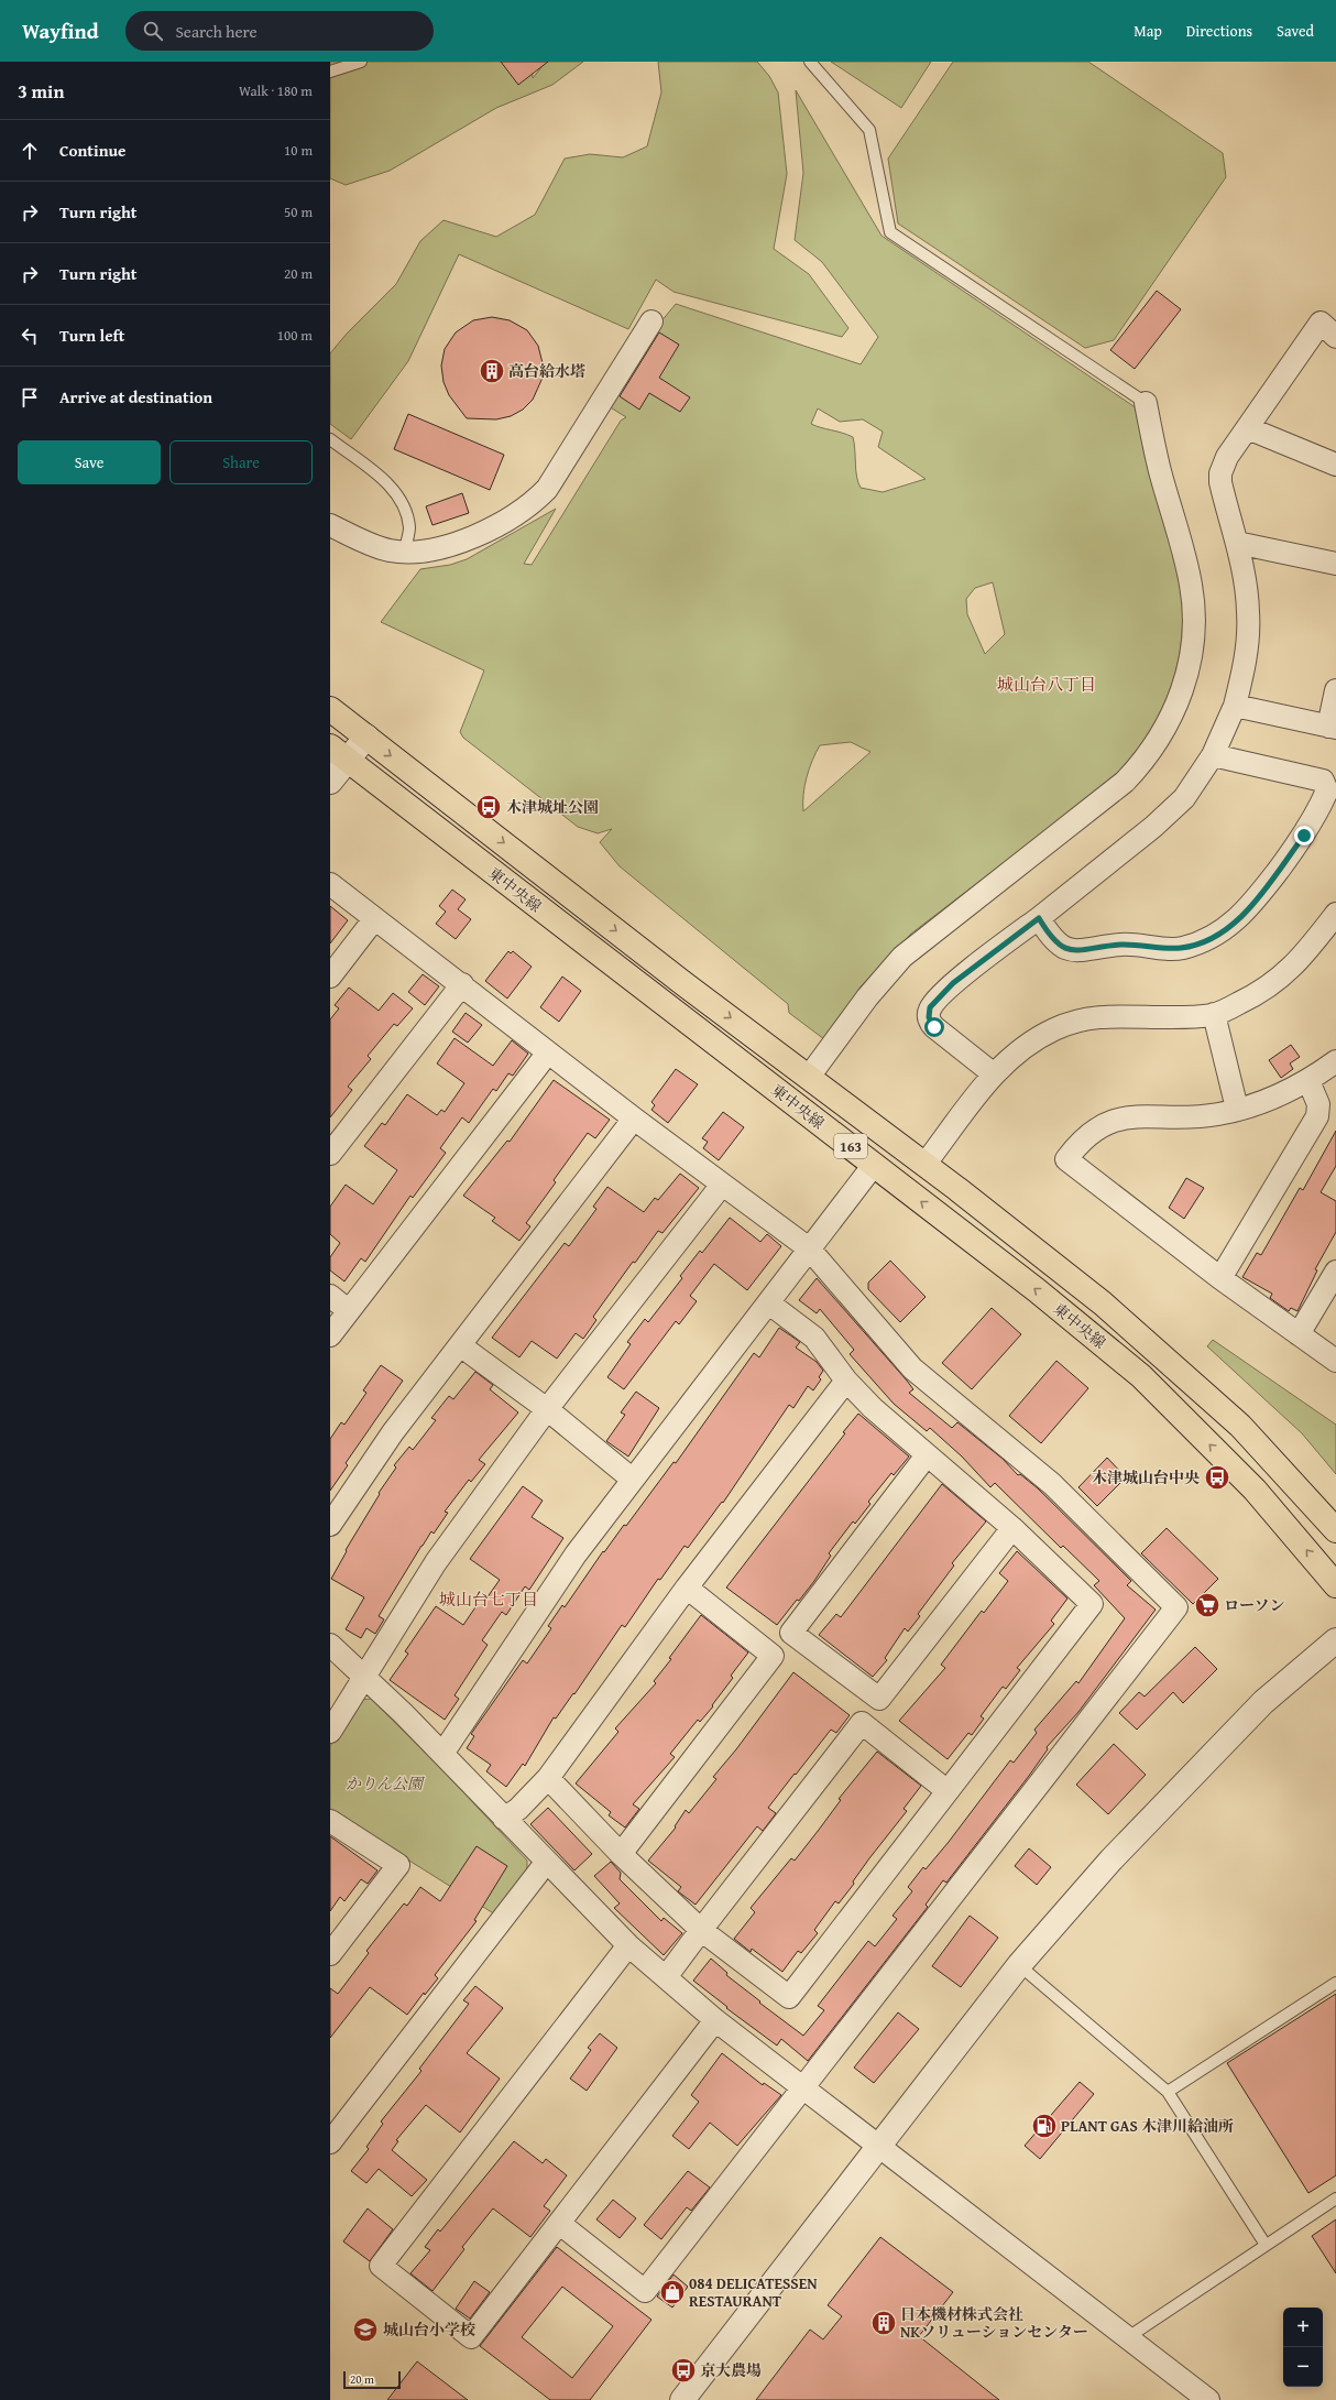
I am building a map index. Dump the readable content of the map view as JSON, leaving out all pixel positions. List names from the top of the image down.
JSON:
{
  "streets": {
    "highway": ["東中央線", "163"]
  },
  "districts": ["城山台八丁目", "城山台七丁目"],
  "parks": ["かりん公園"],
  "places": {
    "building": ["高台給水塔", "日本機材株式会社 NKソリューションセンター"],
    "bus stop": ["木津城址公園", "木津城山台中央", "京大農場"],
    "supermarket": ["ローソン"],
    "fuel station": ["PLANT GAS 木津川給油所"],
    "shop": ["084 DELICATESSEN RESTAURANT"],
    "school or university": ["城山台小学校"]
  },
  "scale_bar": "20 m",
  "page": {
    "header": "Wayfind",
    "search": "Search here",
    "nav": ["Map", "Directions", "Saved"],
    "heading": ["3 min", "Walk · 180 m"],
    "list": [
      ["Continue", "10 m"],
      ["Turn right", "50 m"],
      ["Turn right", "20 m"],
      ["Turn left", "100 m"],
      "Arrive at destination"
    ],
    "buttons": ["Save", "Share"],
    "map_buttons": ["+", "−"],
    "scale": "20 m"
  }
}
